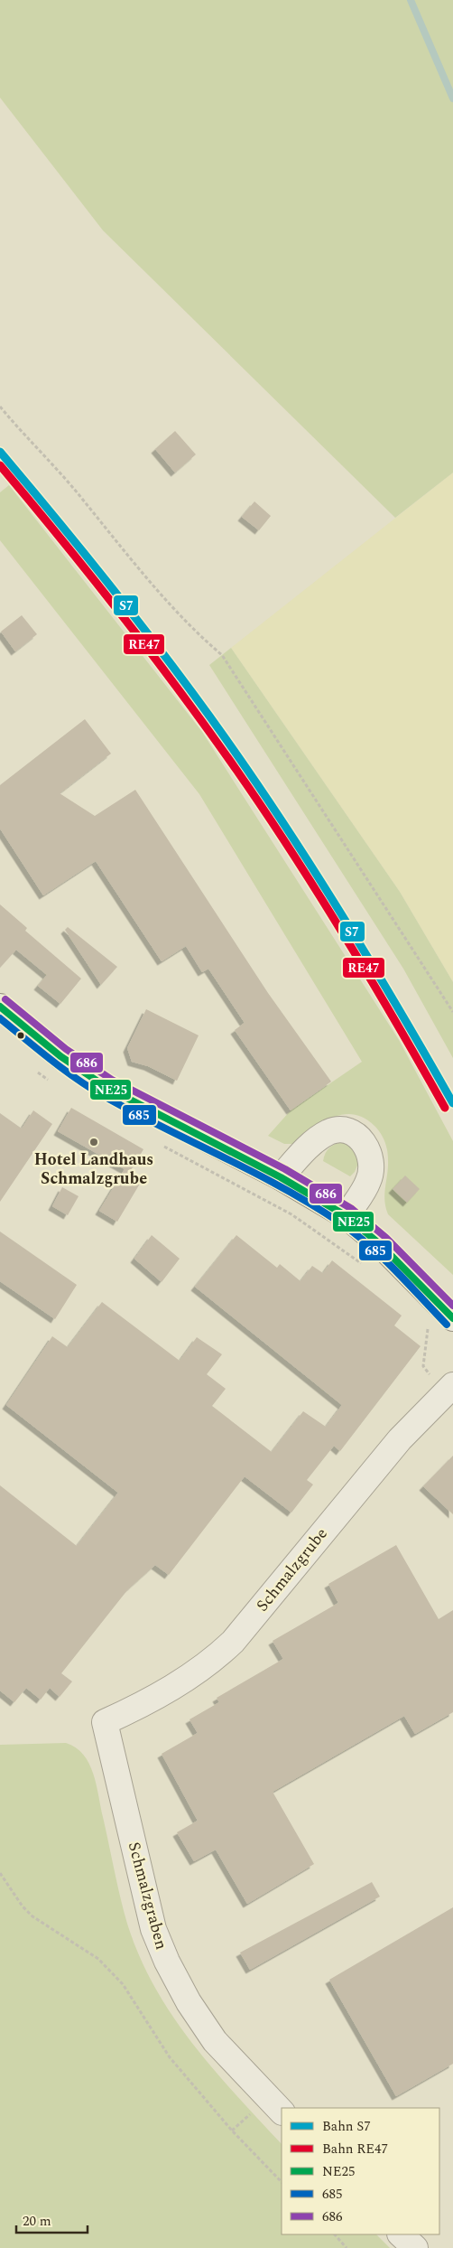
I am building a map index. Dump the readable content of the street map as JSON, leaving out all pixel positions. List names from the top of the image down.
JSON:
{
  "streets": {
    "street": ["Schmalzgrube", "Schmalzgraben"]
  },
  "crossings": [
    ["Schmalzgrube", "Schmalzgraben"]
  ],
  "places": ["Hotel Landhaus Schmalzgrube"],
  "lines": [
    "rail line S7",
    "rail line RE47",
    "transit line 686",
    "transit line NE25",
    "transit line 685"
  ],
  "legend": [
    "Bahn S7",
    "Bahn RE47",
    "NE25",
    "685",
    "686"
  ],
  "scale_bar": "20 m"
}
